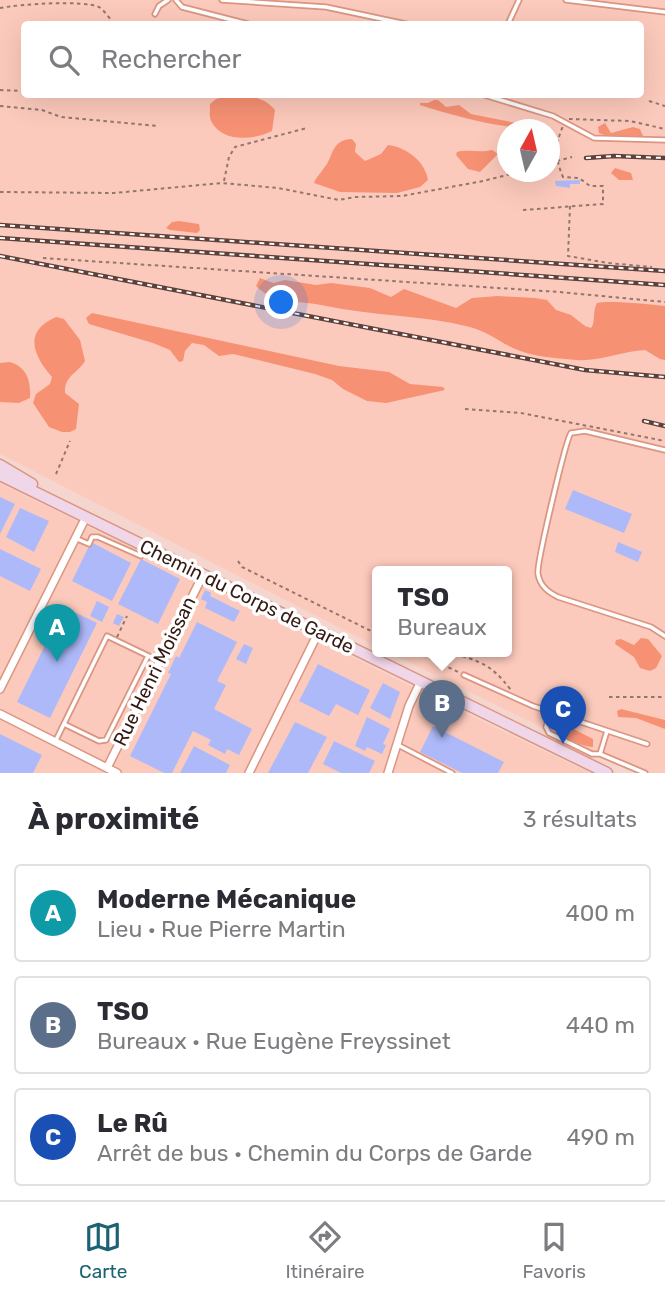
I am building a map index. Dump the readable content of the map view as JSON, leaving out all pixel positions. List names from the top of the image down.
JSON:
{
  "streets": {
    "street": ["Chemin du Corps de Garde", "Rue Henri Moissan"]
  },
  "crossings": [
    ["Chemin du Corps de Garde", "Rue Henri Moissan"]
  ],
  "north": "top",
  "page": {
    "search": "Rechercher",
    "popup": ["TSO", "Bureaux"],
    "pins": ["A", "B", "C"],
    "heading": ["À proximité", "3 résultats"],
    "list": [
      {
        "mark": "A",
        "name": "Moderne Mécanique",
        "note": "Lieu · Rue Pierre Martin",
        "value": "400 m"
      },
      {
        "mark": "B",
        "name": "TSO",
        "note": "Bureaux · Rue Eugène Freyssinet",
        "value": "440 m"
      },
      {
        "mark": "C",
        "name": "Le Rû",
        "note": "Arrêt de bus · Chemin du Corps de Garde",
        "value": "490 m"
      }
    ],
    "nav": ["Carte", "Itinéraire", "Favoris"]
  }
}
